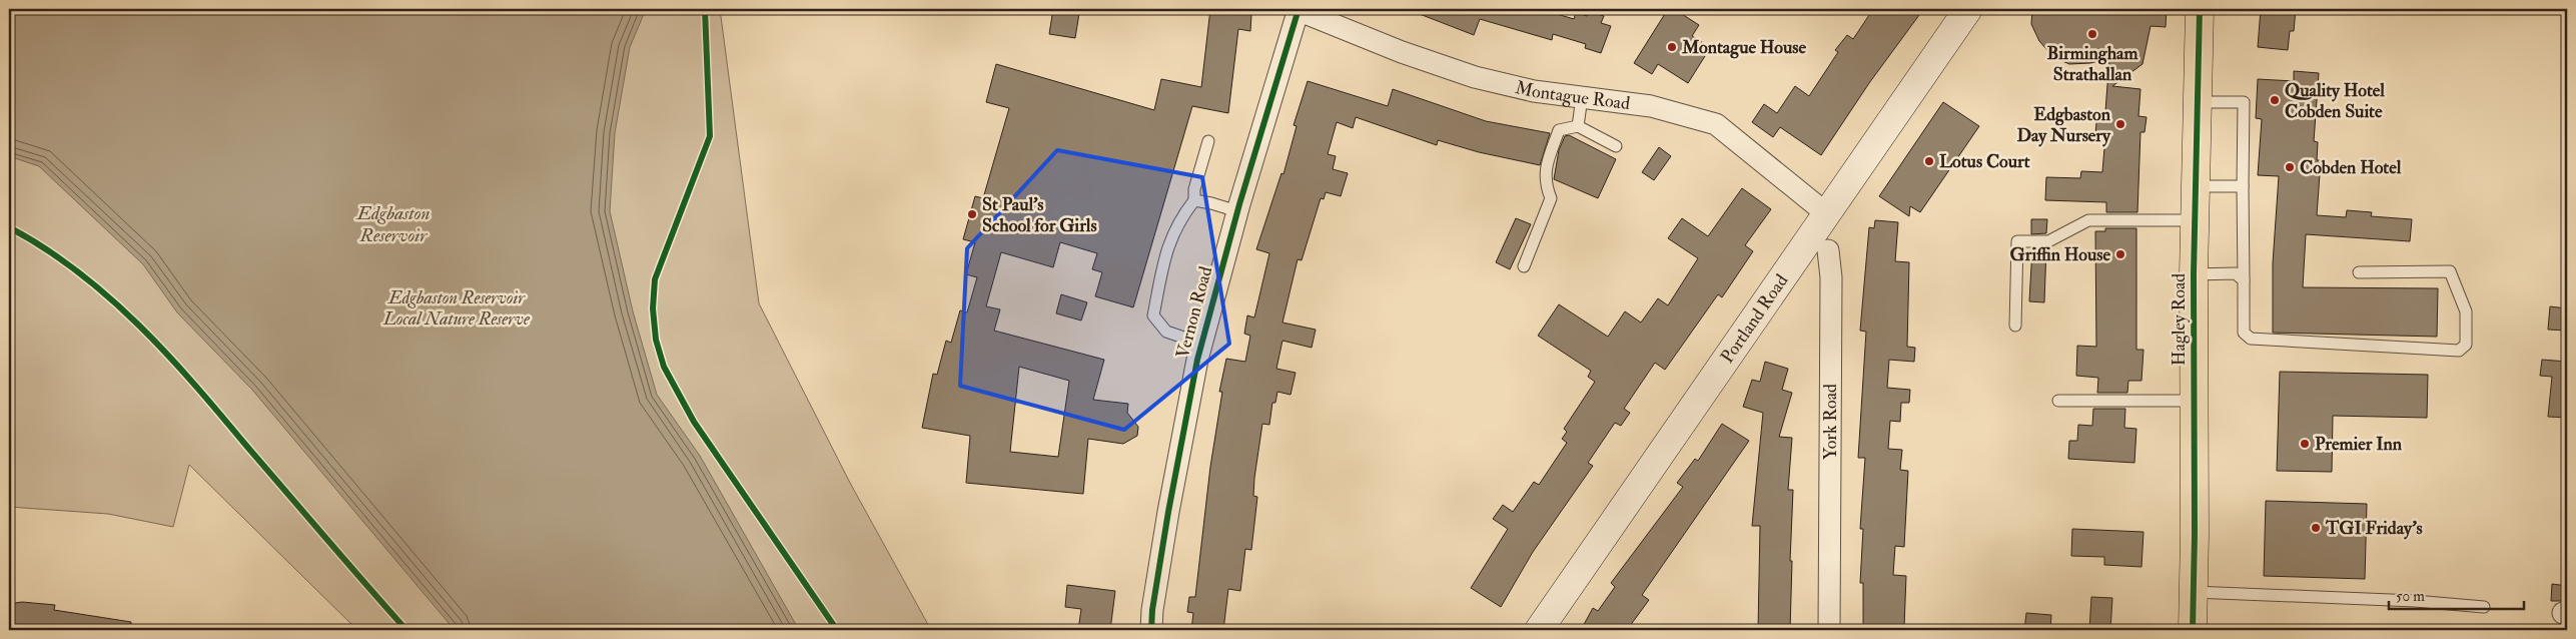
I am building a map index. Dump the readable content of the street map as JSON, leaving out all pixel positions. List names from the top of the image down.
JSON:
{
  "streets": {
    "highway": ["Hagley Road"],
    "main road": ["Portland Road"],
    "street": ["Montague Road", "Vernon Road", "York Road"]
  },
  "crossings": [
    ["Montague Road", "Vernon Road"],
    ["Montague Road", "Portland Road"]
  ],
  "water": ["Edgbaston Reservoir"],
  "parks": ["Edgbaston Reservoir Local Nature Reserve"],
  "places": [
    "Birmingham Strathallan",
    "Montague House",
    "Quality Hotel Cobden Suite",
    "Edgbaston Day Nursery",
    "Lotus Court",
    "Cobden Hotel",
    "St Paul's School for Girls",
    "Griffin House",
    "Premier Inn",
    "TGI Friday's"
  ],
  "scale_bar": "50 m"
}
